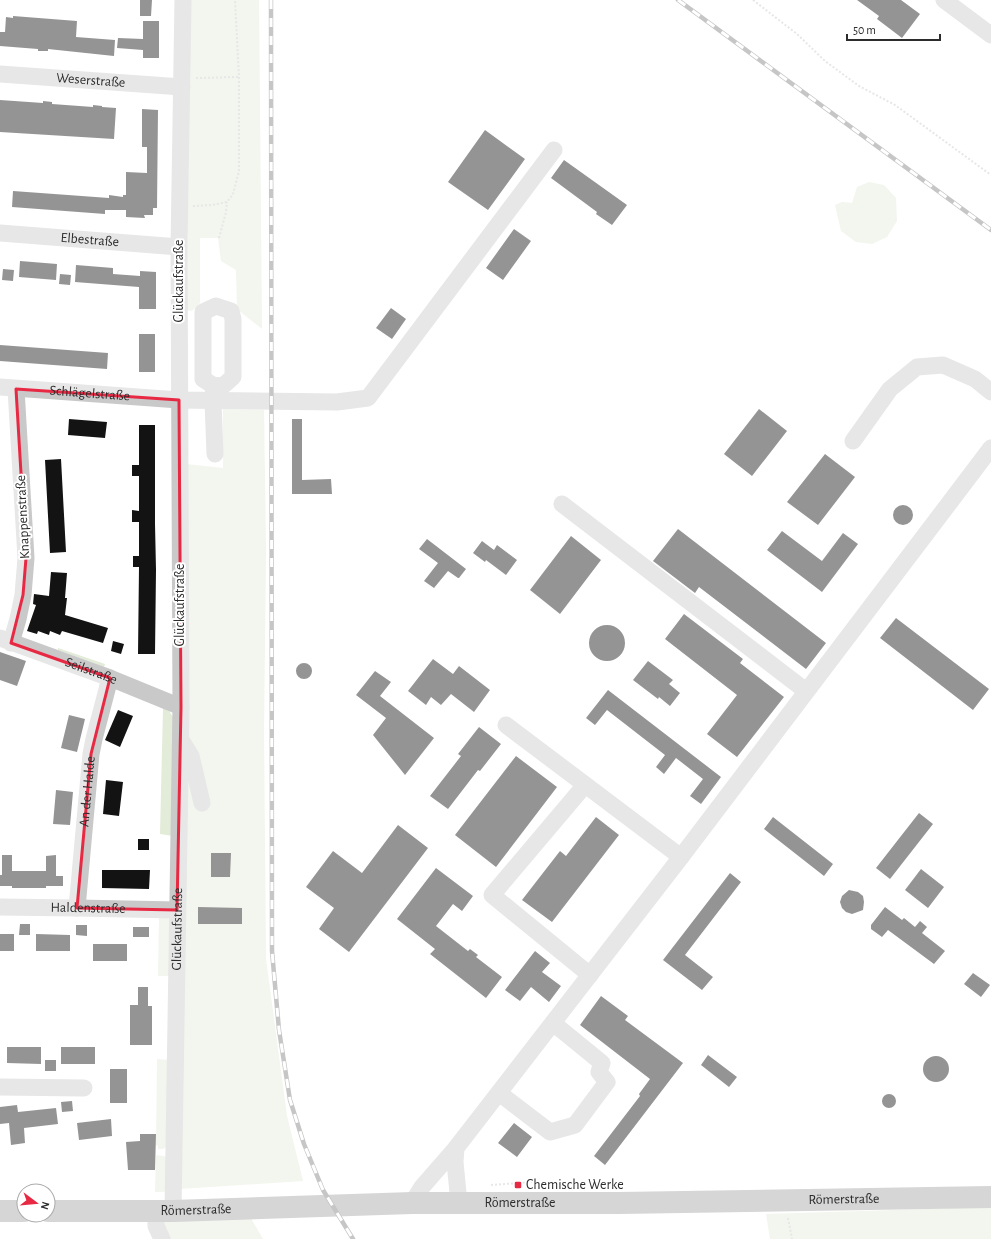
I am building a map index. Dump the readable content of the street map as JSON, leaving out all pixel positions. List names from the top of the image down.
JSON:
{
  "streets": {
    "main road": ["Römerstraße"],
    "street": [
      "Weserstraße",
      "Elbestraße",
      "Glückaufstraße",
      "Schlägelstraße",
      "Knappenstraße",
      "Seilstraße",
      "An der Halde",
      "Haldenstraße"
    ]
  },
  "crossings": [
    ["Weserstraße", "Glückaufstraße"],
    ["Elbestraße", "Glückaufstraße"],
    ["Glückaufstraße", "Schlägelstraße"],
    ["Glückaufstraße", "Seilstraße"],
    ["Glückaufstraße", "Haldenstraße"],
    ["Glückaufstraße", "Römerstraße"],
    ["Schlägelstraße", "Knappenstraße"],
    ["Knappenstraße", "Seilstraße"],
    ["Seilstraße", "An der Halde"],
    ["An der Halde", "Haldenstraße"]
  ],
  "places": {
    "transit": ["Chemische Werke"]
  },
  "scale_bar": "50 m",
  "north": "right"
}
